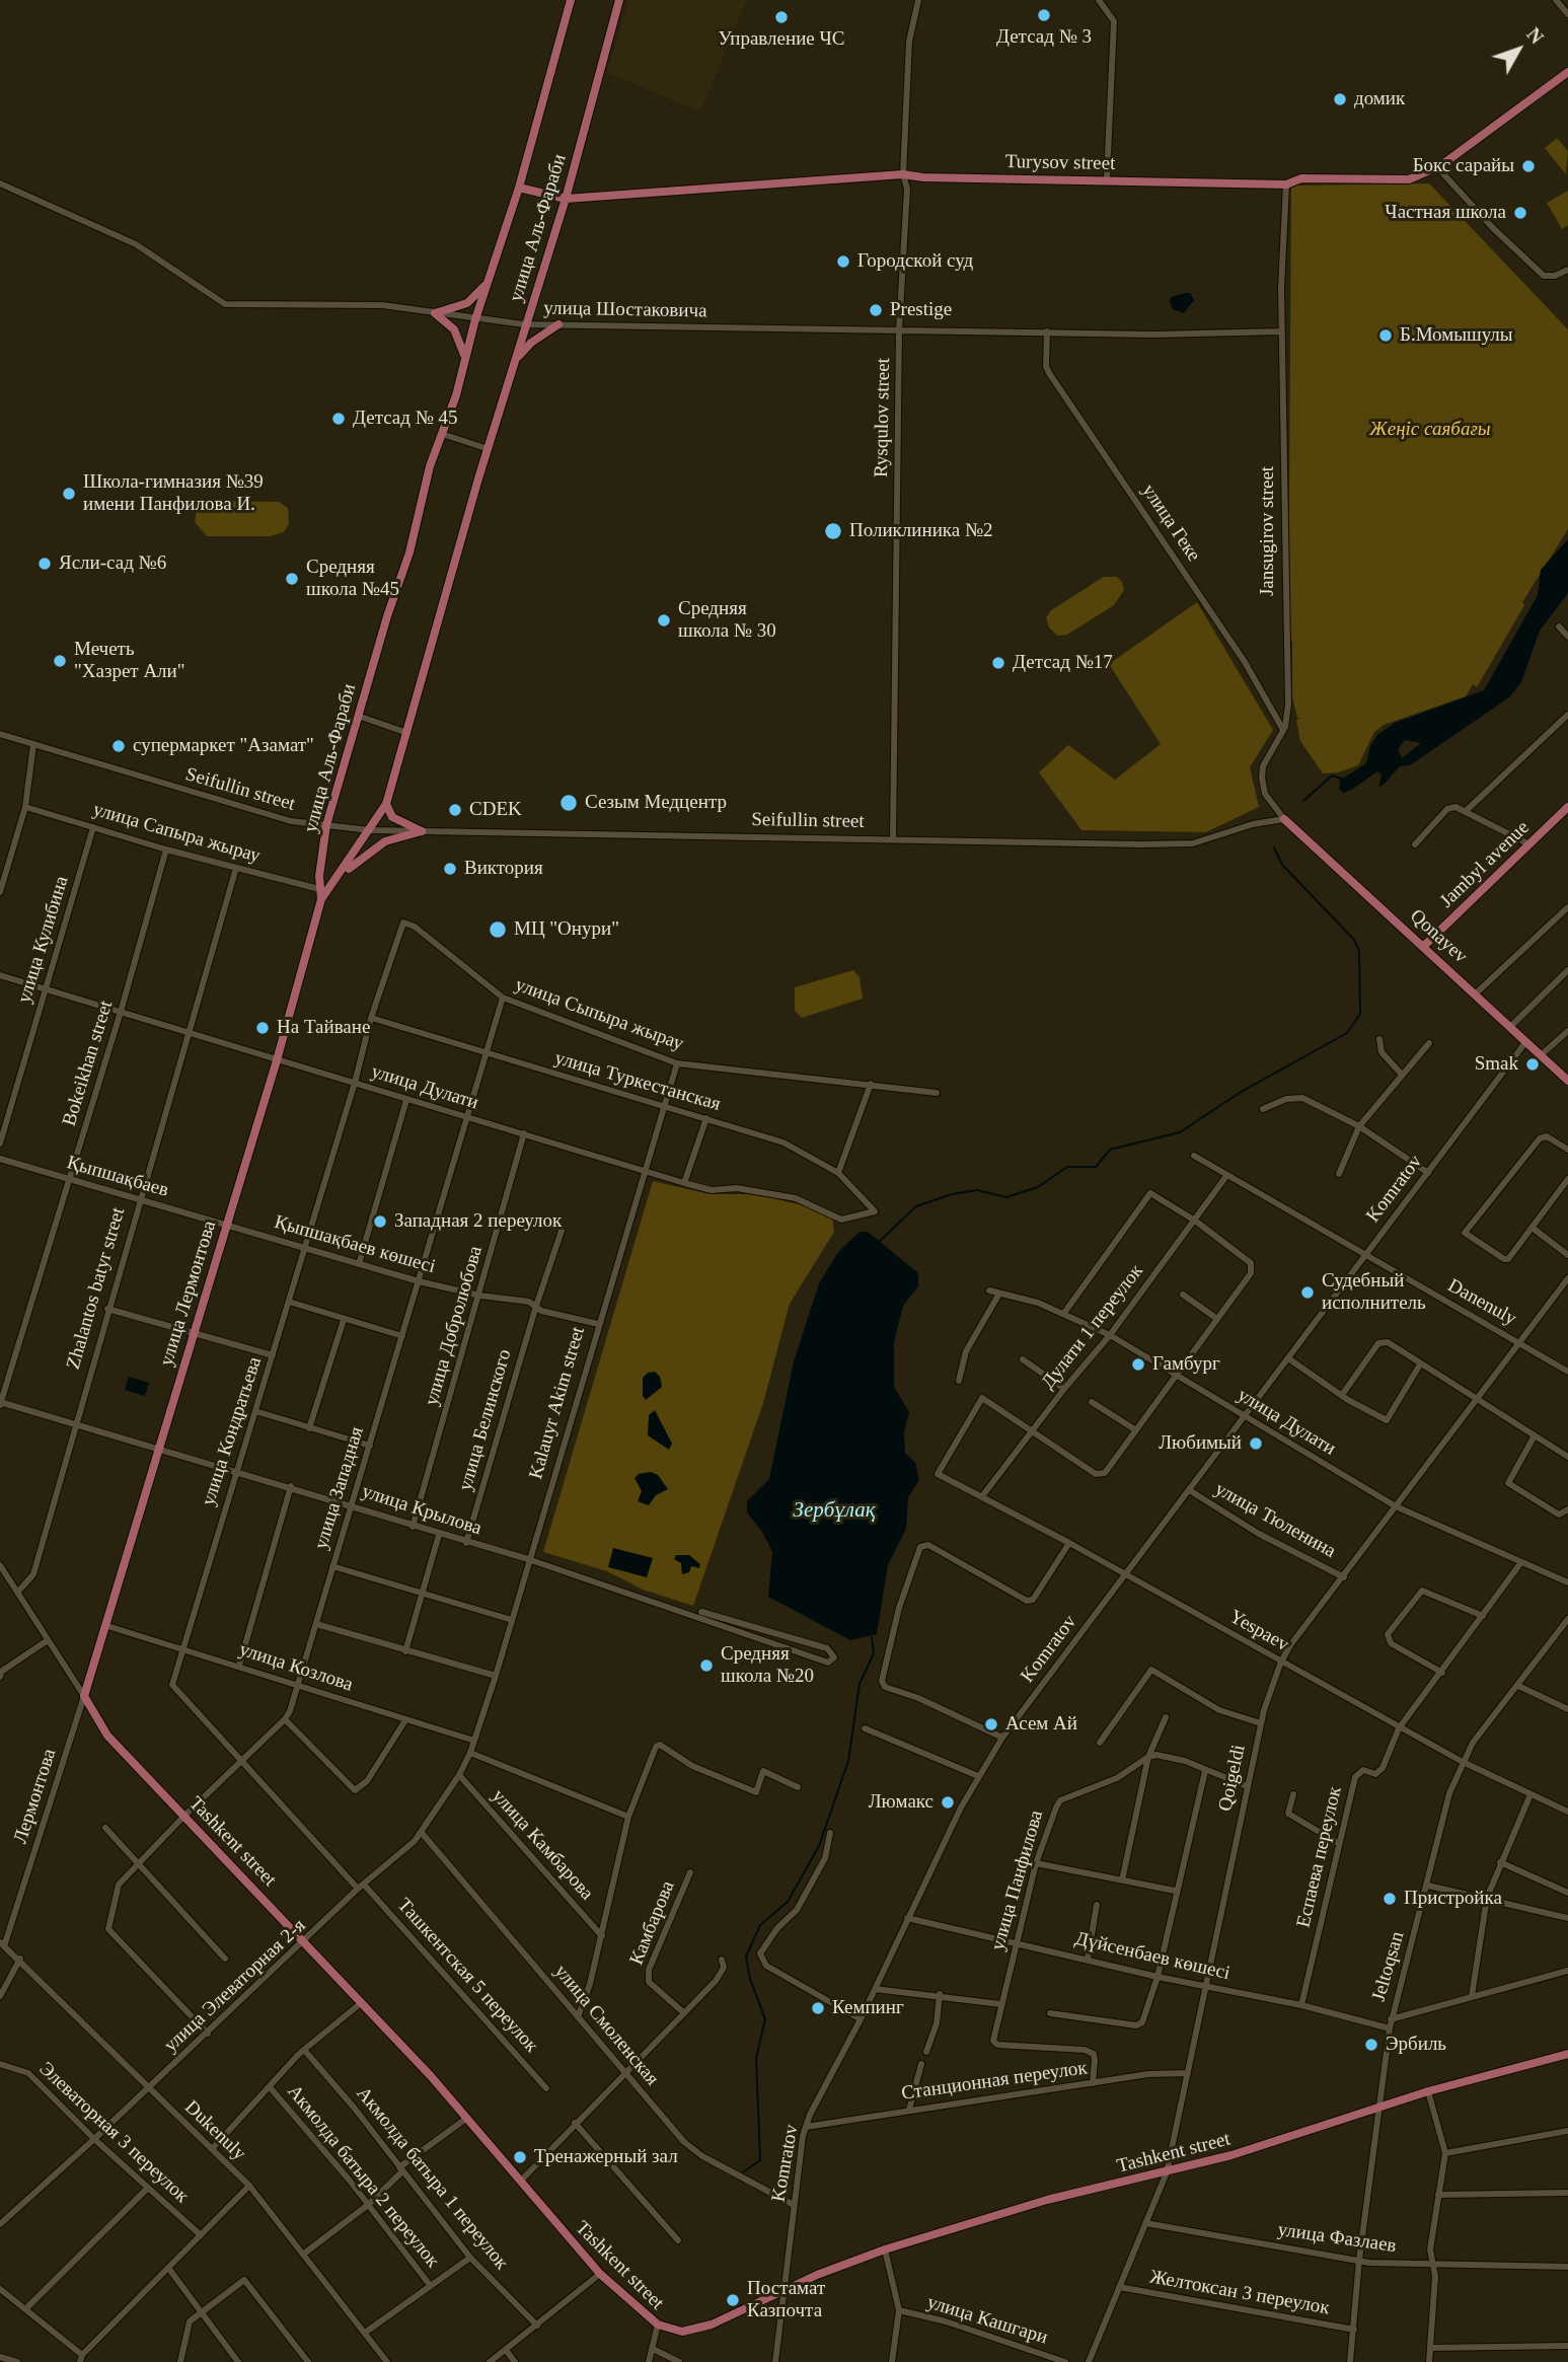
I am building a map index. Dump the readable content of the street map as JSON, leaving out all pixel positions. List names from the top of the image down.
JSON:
{
  "streets": {
    "main road": [
      "Turysov street",
      "улица Аль-Фараби",
      "Jambyl avenue",
      "Qonayev",
      "улица Лермонтова",
      "Tashkent street"
    ],
    "street": [
      "улица Шостаковича",
      "Rysqulov street",
      "улица Геке",
      "Jansugirov street",
      "Seifullin street",
      "улица Сапыра жырау",
      "улица Кулибина",
      "улица Сыпыра жырау",
      "Bokeikhan street",
      "улица Туркестанская",
      "улица Дулати",
      "Қыпшақбаев",
      "Komratov",
      "Қыпшақбаев көшесі",
      "Zhalantos batyr street",
      "Danenuly",
      "улица Добролюбова",
      "Дулати 1 переулок",
      "Kalauyr Akim street",
      "улица Белинского",
      "улица Кондратьева",
      "улица Западная",
      "улица Крылова",
      "улица Тюленина",
      "Yespaev",
      "улица Козлова",
      "Qoigeldi",
      "Лермонтова",
      "улица Камбарова",
      "Еспаева переулок",
      "улица Панфилова",
      "Камбарова",
      "Дүйсенбаев көшесі",
      "Jeltoqsan",
      "Ташкентская 5 переулок",
      "улица Элеваторная 2-я",
      "улица Смоленская",
      "Станционная переулок",
      "Dukenuly",
      "Элеваторная 3 переулок",
      "Акмолда батыра 2 переулок",
      "Акмолда батыра 1 переулок",
      "улица Фазлаев",
      "Желтоксан 3 переулок",
      "улица Кашгари"
    ]
  },
  "crossings": [
    ["Turysov street", "улица Аль-Фараби"],
    ["Turysov street", "Rysqulov street"],
    ["Turysov street", "Jansugirov street"],
    ["улица Аль-Фараби", "улица Шостаковича"],
    ["улица Аль-Фараби", "Seifullin street"],
    ["улица Аль-Фараби", "улица Сапыра жырау"],
    ["улица Аль-Фараби", "улица Лермонтова"],
    ["улица Шостаковича", "Rysqulov street"],
    ["улица Шостаковича", "улица Геке"],
    ["улица Шостаковича", "Jansugirov street"],
    ["Rysqulov street", "Seifullin street"],
    ["улица Геке", "Jansugirov street"],
    ["Jansugirov street", "Seifullin street"],
    ["Jansugirov street", "Qonayev"],
    ["Seifullin street", "Qonayev"],
    ["улица Сапыра жырау", "улица Кулибина"],
    ["улица Сапыра жырау", "Bokeikhan street"],
    ["улица Сапыра жырау", "Zhalantos batyr street"],
    ["Jambyl avenue", "Qonayev"],
    ["Qonayev", "Komratov"],
    ["улица Кулибина", "улица Дулати"],
    ["улица Сыпыра жырау", "Kalauyr Akim street"],
    ["улица Сыпыра жырау", "улица Кондратьева"],
    ["улица Сыпыра жырау", "улица Западная"],
    ["Bokeikhan street", "улица Дулати"],
    ["Bokeikhan street", "Қыпшақбаев"],
    ["Bokeikhan street", "улица Крылова"],
    ["улица Туркестанская", "улица Дулати"],
    ["улица Туркестанская", "Kalauyr Akim street"],
    ["улица Туркестанская", "улица Кондратьева"],
    ["улица Туркестанская", "улица Западная"],
    ["улица Дулати", "Komratov"],
    ["улица Дулати", "Zhalantos batyr street"],
    ["улица Дулати", "улица Лермонтова"],
    ["улица Дулати", "улица Добролюбова"],
    ["улица Дулати", "Дулати 1 переулок"],
    ["улица Дулати", "Kalauyr Akim street"],
    ["улица Дулати", "улица Кондратьева"],
    ["улица Дулати", "улица Западная"],
    ["улица Дулати", "Qoigeldi"],
    ["улица Дулати", "Еспаева переулок"],
    ["Қыпшақбаев", "Қыпшақбаев көшесі"],
    ["Қыпшақбаев", "Zhalantos batyr street"],
    ["Қыпшақбаев", "улица Лермонтова"],
    ["Komratov", "Danenuly"],
    ["Komratov", "улица Тюленина"],
    ["Komratov", "Yespaev"],
    ["Komratov", "Tashkent street"],
    ["Komratov", "Дүйсенбаев көшесі"],
    ["Komratov", "улица Смоленская"],
    ["Komratov", "Станционная переулок"],
    ["Қыпшақбаев көшесі", "улица Лермонтова"],
    ["Қыпшақбаев көшесі", "улица Добролюбова"],
    ["Қыпшақбаев көшесі", "Kalauyr Akim street"],
    ["Қыпшақбаев көшесі", "улица Белинского"],
    ["Қыпшақбаев көшесі", "улица Кондратьева"],
    ["Қыпшақбаев көшесі", "улица Западная"],
    ["Zhalantos batyr street", "улица Крылова"],
    ["Zhalantos batyr street", "Tashkent street"],
    ["улица Лермонтова", "улица Крылова"],
    ["улица Лермонтова", "улица Козлова"],
    ["улица Лермонтова", "Лермонтова"],
    ["улица Лермонтова", "Tashkent street"],
    ["Danenuly", "Дулати 1 переулок"],
    ["Danenuly", "Qoigeldi"],
    ["улица Добролюбова", "улица Крылова"],
    ["Дулати 1 переулок", "Yespaev"],
    ["Kalauyr Akim street", "улица Крылова"],
    ["Kalauyr Akim street", "улица Козлова"],
    ["Kalauyr Akim street", "улица Элеваторная 2-я"],
    ["улица Белинского", "улица Крылова"],
    ["улица Кондратьева", "улица Западная"],
    ["улица Кондратьева", "улица Крылова"],
    ["улица Кондратьева", "улица Козлова"],
    ["улица Кондратьева", "Ташкентская 5 переулок"],
    ["улица Кондратьева", "улица Элеваторная 2-я"],
    ["улица Западная", "улица Крылова"],
    ["улица Западная", "улица Козлова"],
    ["улица Западная", "Tashkent street"],
    ["улица Западная", "улица Элеваторная 2-я"],
    ["улица Тюленина", "Qoigeldi"],
    ["Yespaev", "Qoigeldi"],
    ["Yespaev", "Еспаева переулок"],
    ["Yespaev", "Jeltoqsan"],
    ["Qoigeldi", "Tashkent street"],
    ["Qoigeldi", "Дүйсенбаев көшесі"],
    ["Qoigeldi", "Станционная переулок"],
    ["Qoigeldi", "улица Фазлаев"],
    ["Qoigeldi", "Желтоксан 3 переулок"],
    ["Лермонтова", "Tashkent street"],
    ["Лермонтова", "Dukenuly"],
    ["Tashkent street", "Jeltoqsan"],
    ["Tashkent street", "улица Элеваторная 2-я"],
    ["улица Камбарова", "улица Элеваторная 2-я"],
    ["Еспаева переулок", "Дүйсенбаев көшесі"],
    ["улица Панфилова", "Дүйсенбаев көшесі"],
    ["улица Панфилова", "Станционная переулок"],
    ["Дүйсенбаев көшесі", "Jeltoqsan"],
    ["Jeltoqsan", "улица Фазлаев"],
    ["Jeltoqsan", "Желтоксан 3 переулок"],
    ["Ташкентская 5 переулок", "улица Элеваторная 2-я"],
    ["улица Элеваторная 2-я", "улица Смоленская"],
    ["улица Элеваторная 2-я", "Dukenuly"],
    ["улица Элеваторная 2-я", "Элеваторная 3 переулок"]
  ],
  "water": ["Зербұлақ"],
  "parks": ["Жеңіс саябағы"],
  "places": [
    "Детсад № 3",
    "Управление ЧС",
    "домик",
    "Бокс сарайы",
    "Частная школа",
    "Городской суд",
    "Prestige",
    "Б.Момышулы",
    "Детсад № 45",
    "Школа-гимназия №39 имени Панфилова И.",
    "Поликлиника №2",
    "Ясли-сад №6",
    "Средняя школа №45",
    "Средняя школа № 30",
    "Мечеть \"Хазрет Али\"",
    "Детсад №17",
    "супермаркет \"Азамат\"",
    "Сезым Медцентр",
    "CDEK",
    "Виктория",
    "МЦ \"Онури\"",
    "На Тайване",
    "Smak",
    "Западная 2 переулок",
    "Судебный исполнитель",
    "Гамбург",
    "Любимый",
    "Средняя школа №20",
    "Асем Ай",
    "Люмакс",
    "Пристройка",
    "Кемпинг",
    "Эрбиль",
    "Тренажерный зал",
    "Постамат Казпочта"
  ],
  "north": "top right"
}
